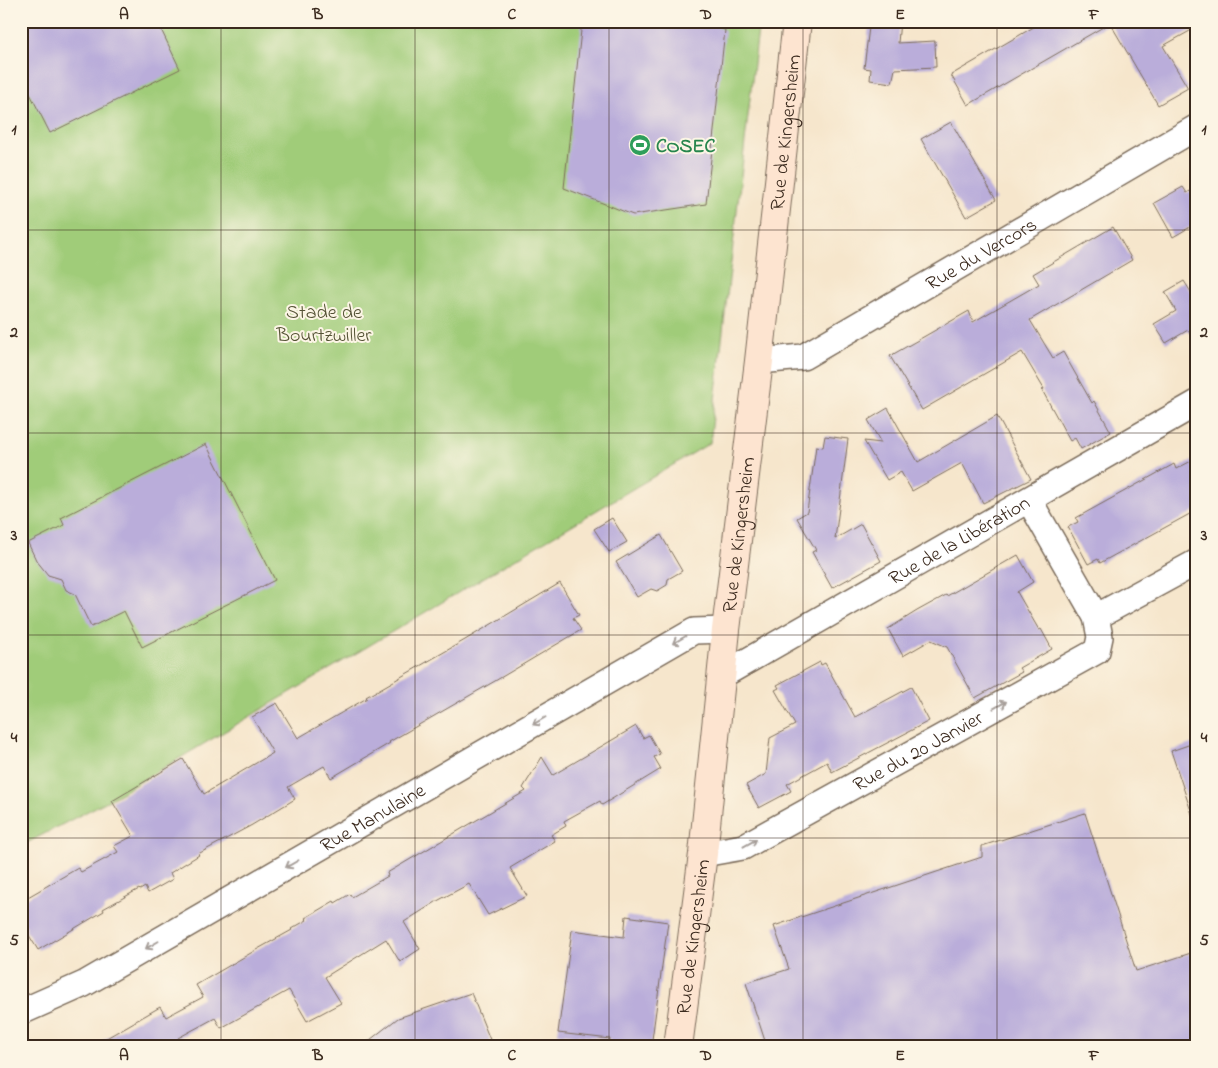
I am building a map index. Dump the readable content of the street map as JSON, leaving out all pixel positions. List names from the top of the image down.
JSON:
{
  "streets": {
    "main road": ["Rue de Kingersheim"],
    "street": [
      "Rue du Vercors",
      "Rue de la Libération",
      "Rue du 20 Janvier",
      "Rue Manulaine"
    ]
  },
  "crossings": [
    ["Rue de Kingersheim", "Rue du Vercors"],
    ["Rue de Kingersheim", "Rue de la Libération"],
    ["Rue de Kingersheim", "Rue du 20 Janvier"],
    ["Rue de Kingersheim", "Rue Manulaine"],
    ["Rue de la Libération", "Rue du 20 Janvier"]
  ],
  "one_way": ["Rue du 20 Janvier", "Rue Manulaine"],
  "parks": ["Stade de Bourtzwiller"],
  "places": {
    "sports": ["COSEC"]
  },
  "grid": {
    "columns": [
      "A",
      "B",
      "C",
      "D",
      "E",
      "F"
    ],
    "rows": [
      "1",
      "2",
      "3",
      "4",
      "5"
    ]
  }
}
